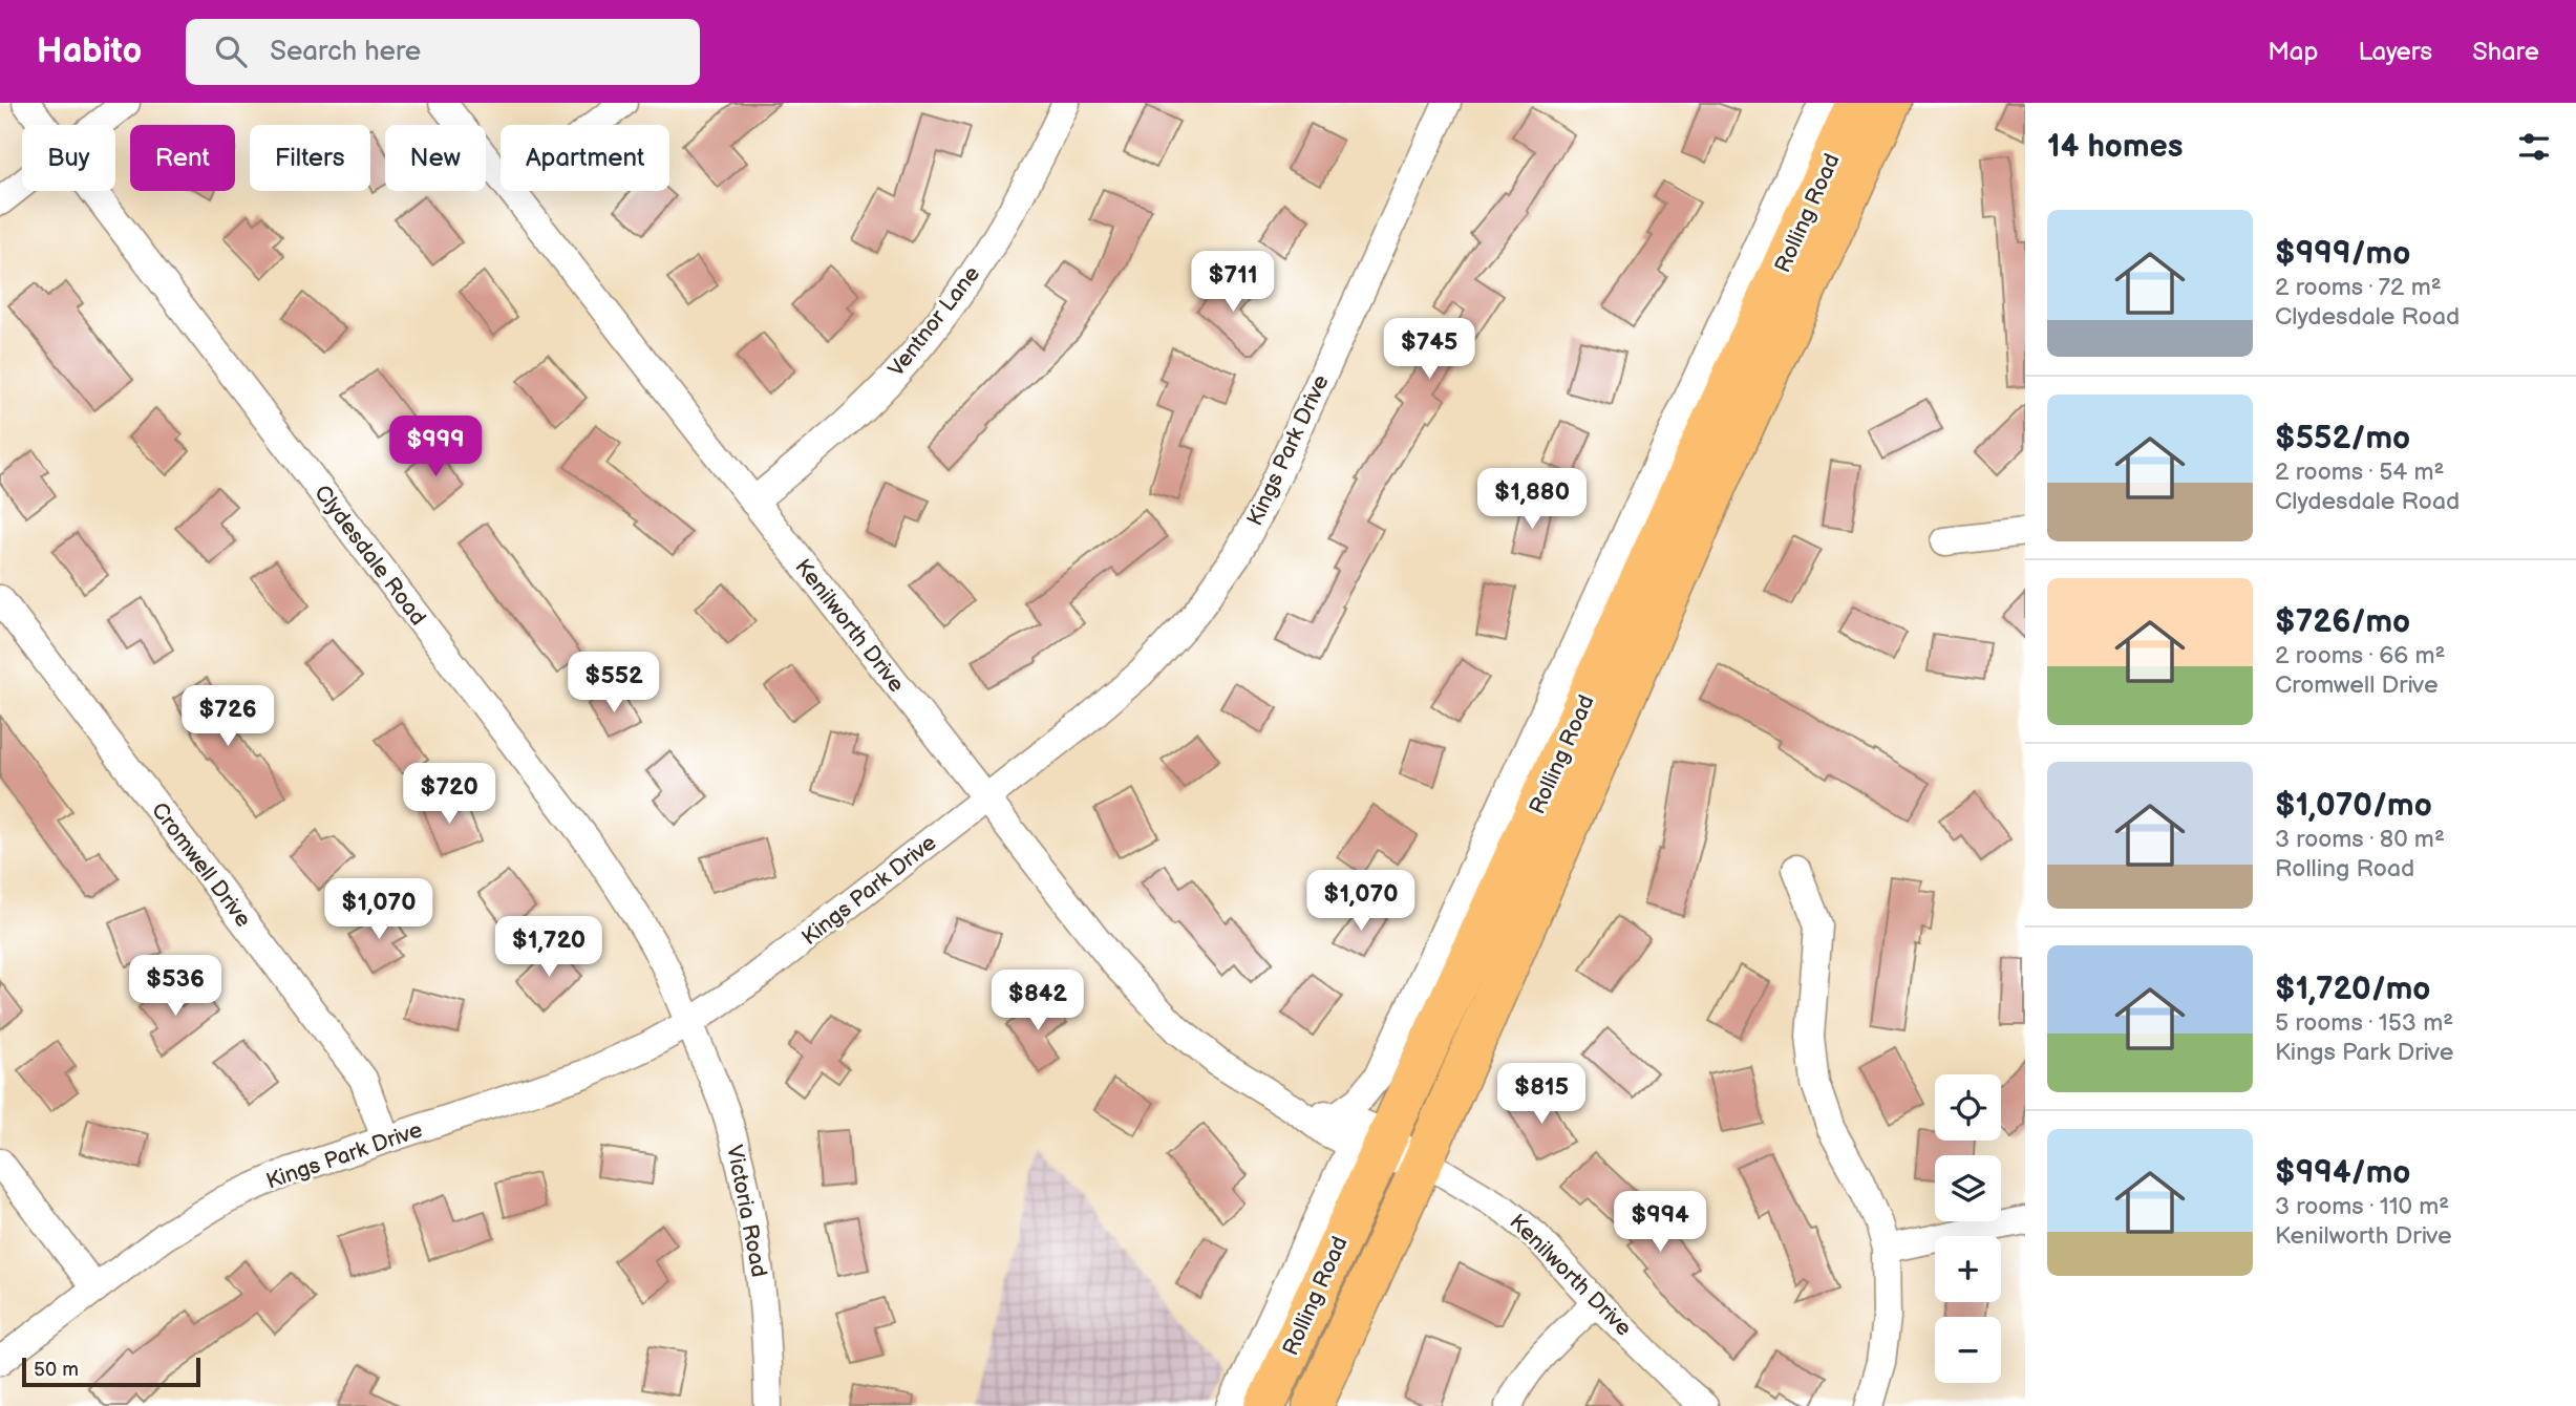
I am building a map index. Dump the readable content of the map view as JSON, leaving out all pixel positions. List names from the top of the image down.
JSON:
{
  "streets": {
    "main road": ["Rolling Road"],
    "street": [
      "Ventnor Lane",
      "Kings Park Drive",
      "Clydesdale Road",
      "Kenilworth Drive",
      "Cromwell Drive",
      "Victoria Road"
    ]
  },
  "crossings": [
    ["Rolling Road", "Kenilworth Drive"],
    ["Ventnor Lane", "Kenilworth Drive"],
    ["Kings Park Drive", "Clydesdale Road"],
    ["Kings Park Drive", "Kenilworth Drive"],
    ["Kings Park Drive", "Cromwell Drive"],
    ["Kings Park Drive", "Victoria Road"],
    ["Clydesdale Road", "Victoria Road"]
  ],
  "scale_bar": "50 m",
  "page": {
    "header": "Habito",
    "search": "Search here",
    "nav": ["Map", "Layers", "Share"],
    "heading": "14 homes",
    "chip": [
      "Buy",
      "Rent",
      "Filters",
      "New",
      "Apartment"
    ],
    "list": [
      {
        "name": "$999/mo",
        "note": "2 rooms · 72 m² · Clydesdale Road"
      },
      {
        "name": "$552/mo",
        "note": "2 rooms · 54 m² · Clydesdale Road"
      },
      {
        "name": "$726/mo",
        "note": "2 rooms · 66 m² · Cromwell Drive"
      },
      {
        "name": "$1,070/mo",
        "note": "3 rooms · 80 m² · Rolling Road"
      },
      {
        "name": "$1,720/mo",
        "note": "5 rooms · 153 m² · Kings Park Drive"
      },
      {
        "name": "$994/mo",
        "note": "3 rooms · 110 m² · Kenilworth Drive"
      }
    ],
    "price": [
      "$711",
      "$745",
      "$999",
      "$1,880",
      "$552",
      "$726",
      "$720",
      "$1,070",
      "$1,070",
      "$1,720",
      "$536",
      "$842",
      "$815",
      "$994"
    ],
    "map_buttons": ["+", "−"],
    "scale": "50 m"
  }
}
